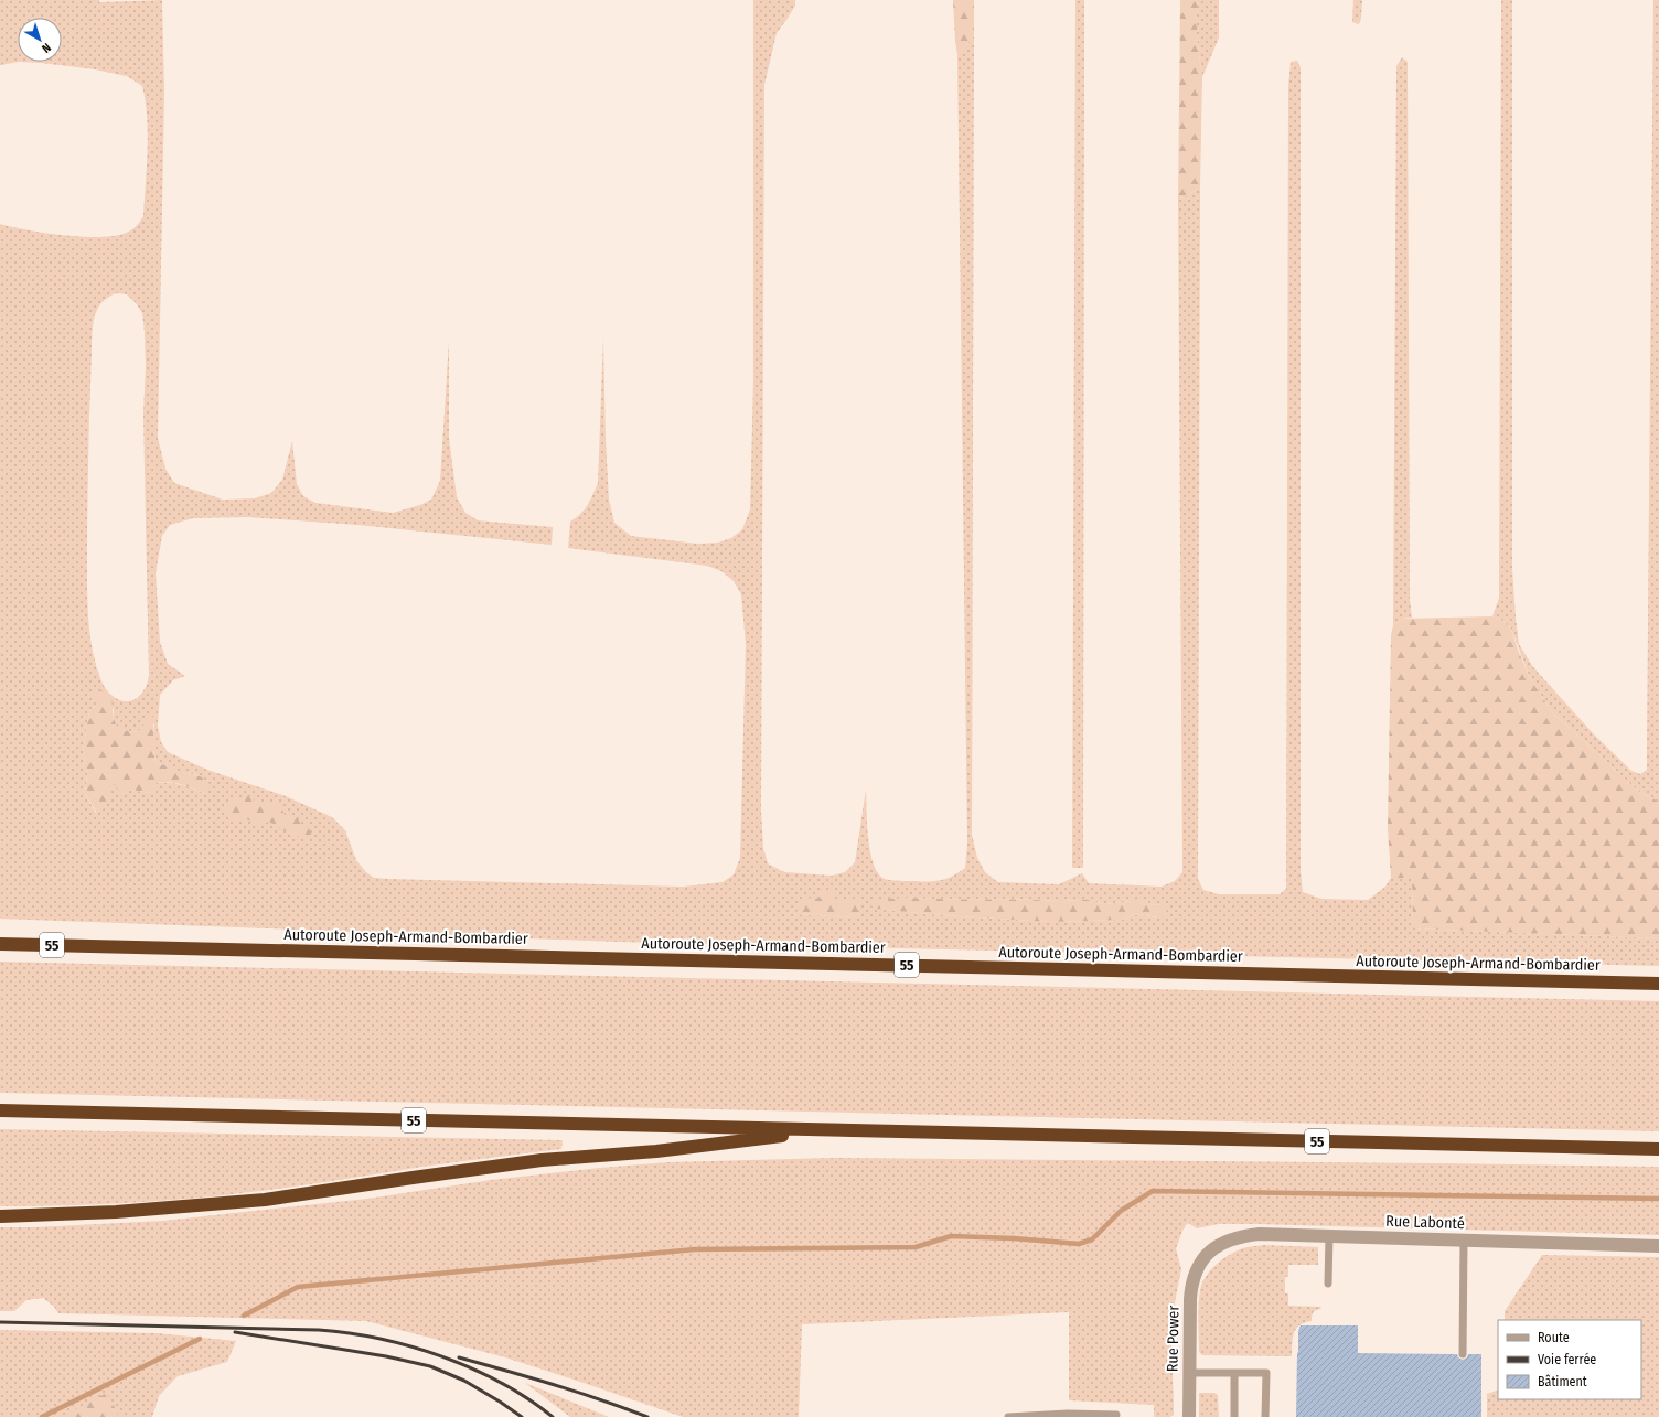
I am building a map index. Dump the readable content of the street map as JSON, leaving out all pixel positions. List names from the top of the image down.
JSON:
{
  "streets": {
    "highway": ["Autoroute Joseph-Armand-Bombardier", "55"],
    "street": ["Rue Labonté", "Rue Power"]
  },
  "crossings": [
    ["Rue Labonté", "Rue Power"]
  ],
  "legend": ["Route", "Voie ferrée", "Bâtiment"],
  "north": "bottom right"
}
